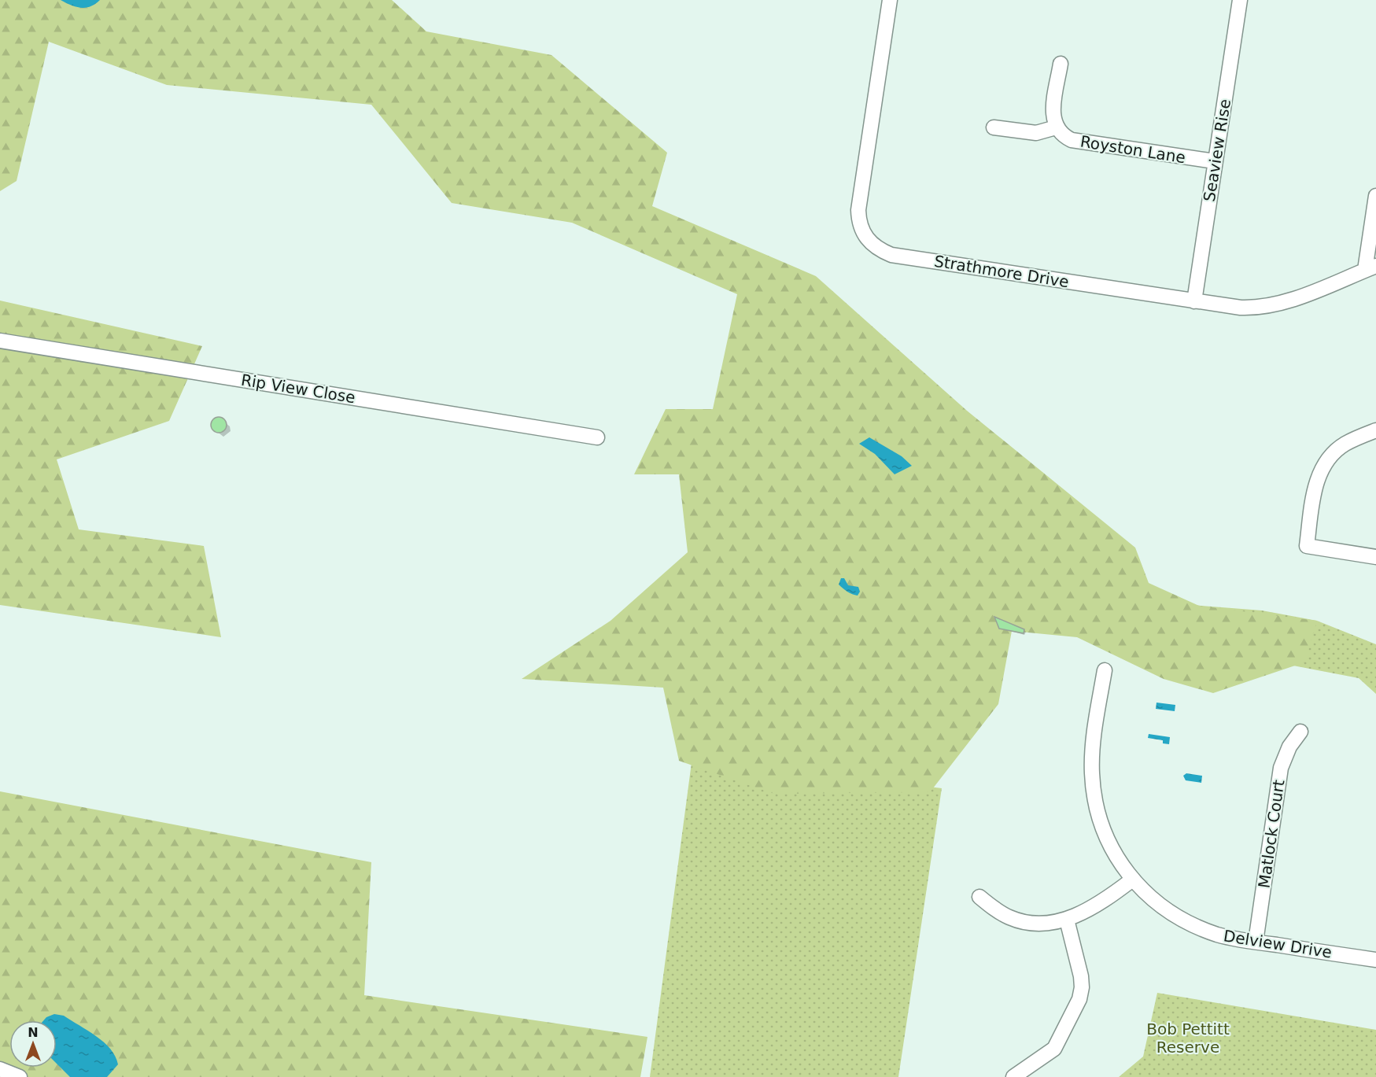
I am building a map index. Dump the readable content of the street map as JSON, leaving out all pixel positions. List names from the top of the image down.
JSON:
{
  "streets": {
    "street": [
      "Royston Lane",
      "Seaview Rise",
      "Strathmore Drive",
      "Rip View Close",
      "Matlock Court",
      "Delview Drive"
    ]
  },
  "crossings": [
    ["Royston Lane", "Seaview Rise"],
    ["Seaview Rise", "Strathmore Drive"],
    ["Matlock Court", "Delview Drive"]
  ],
  "parks": ["Bob Pettitt Reserve"],
  "north": "top"
}
